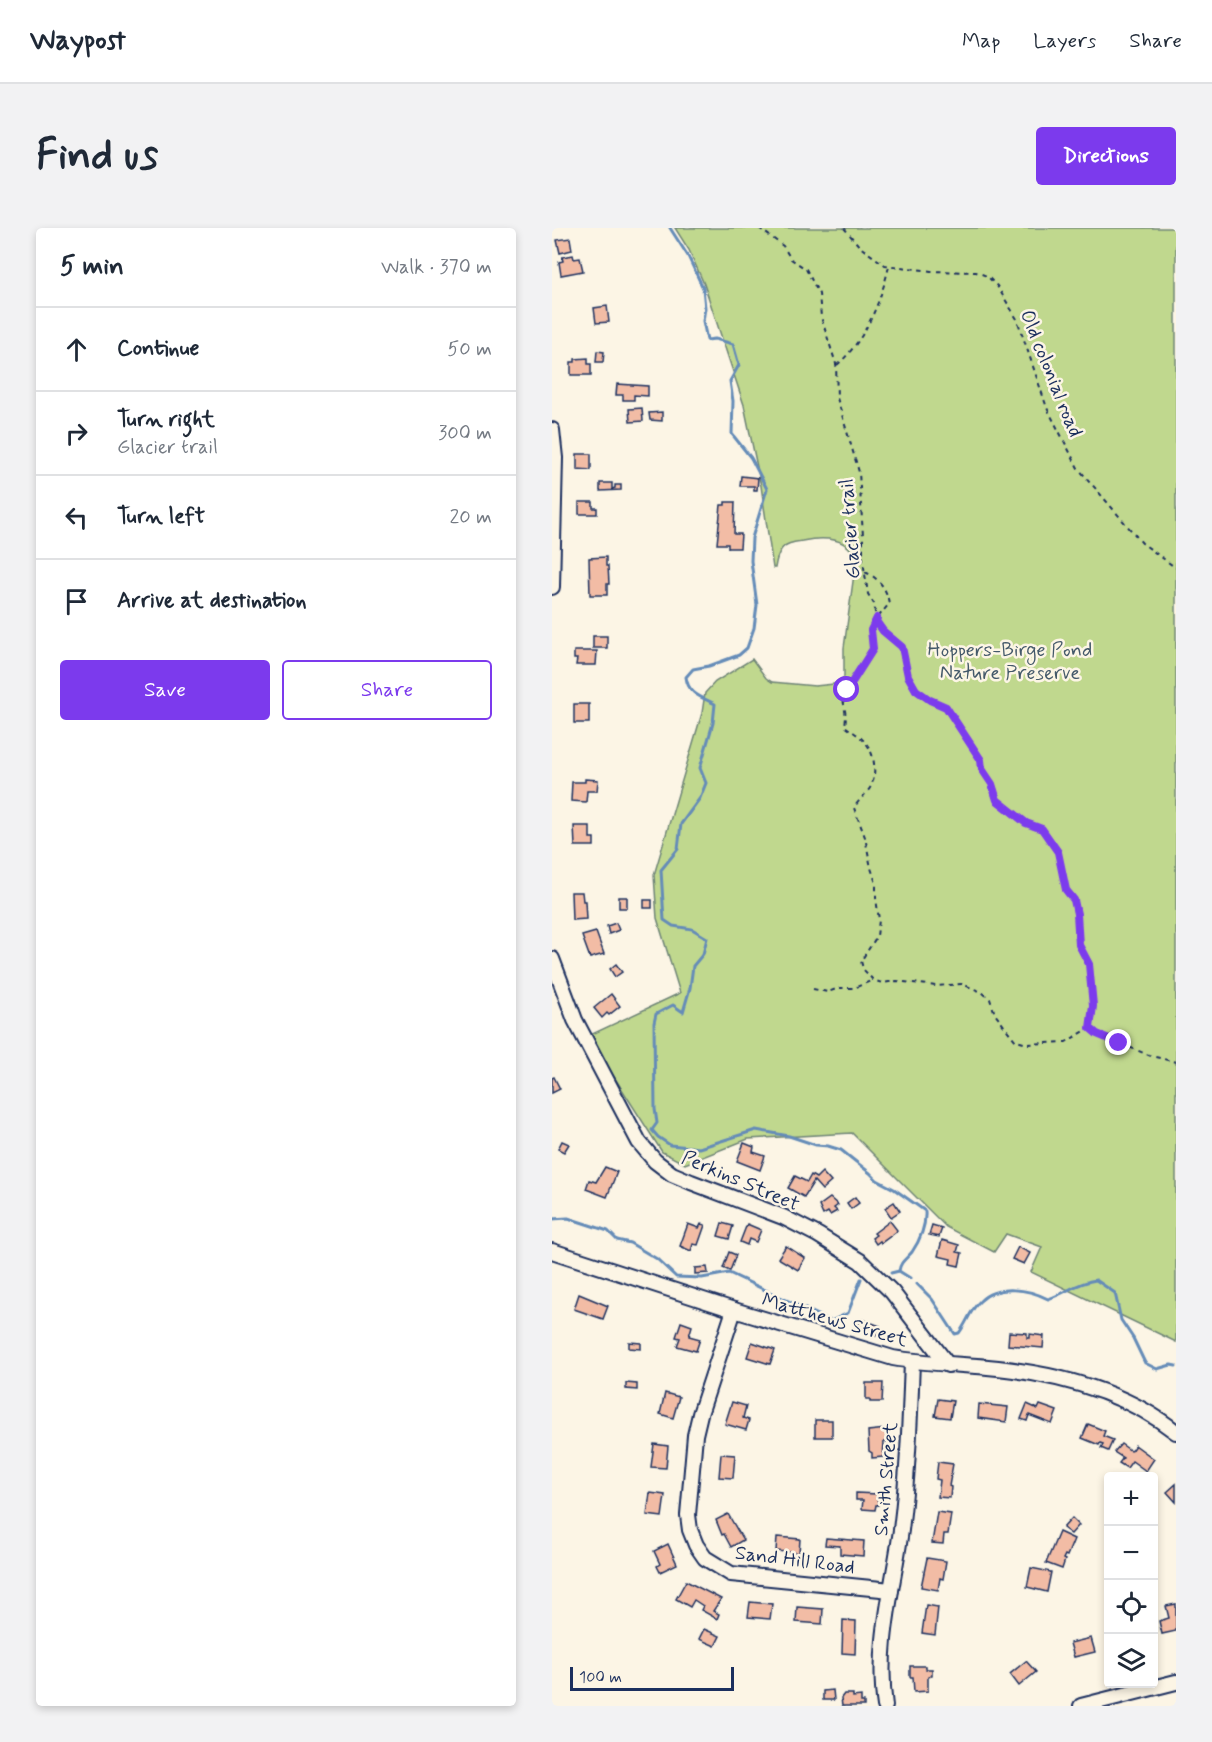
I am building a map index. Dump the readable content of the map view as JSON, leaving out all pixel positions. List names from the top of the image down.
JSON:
{
  "streets": {
    "street": [
      "Perkins Street",
      "Matthews Street",
      "Smith Street",
      "Sand Hill Road"
    ],
    "path": ["Old colonial road", "Glacier trail"]
  },
  "crossings": [
    ["Perkins Street", "Matthews Street"],
    ["Matthews Street", "Smith Street"],
    ["Matthews Street", "Sand Hill Road"],
    ["Smith Street", "Sand Hill Road"]
  ],
  "parks": ["Hoppers-Birge Pond Nature Preserve"],
  "scale_bar": "100 m",
  "page": {
    "header": "Waypost",
    "nav": ["Map", "Layers", "Share"],
    "buttons": [
      "Directions",
      ["Save", "Share"]
    ],
    "title": "Find us",
    "heading": ["5 min", "Walk · 370 m"],
    "list": [
      ["Continue", "50 m"],
      ["Turn right", "Glacier trail", "300 m"],
      ["Turn left", "20 m"],
      "Arrive at destination"
    ],
    "map_buttons": ["+", "−"],
    "scale": "100 m"
  }
}
